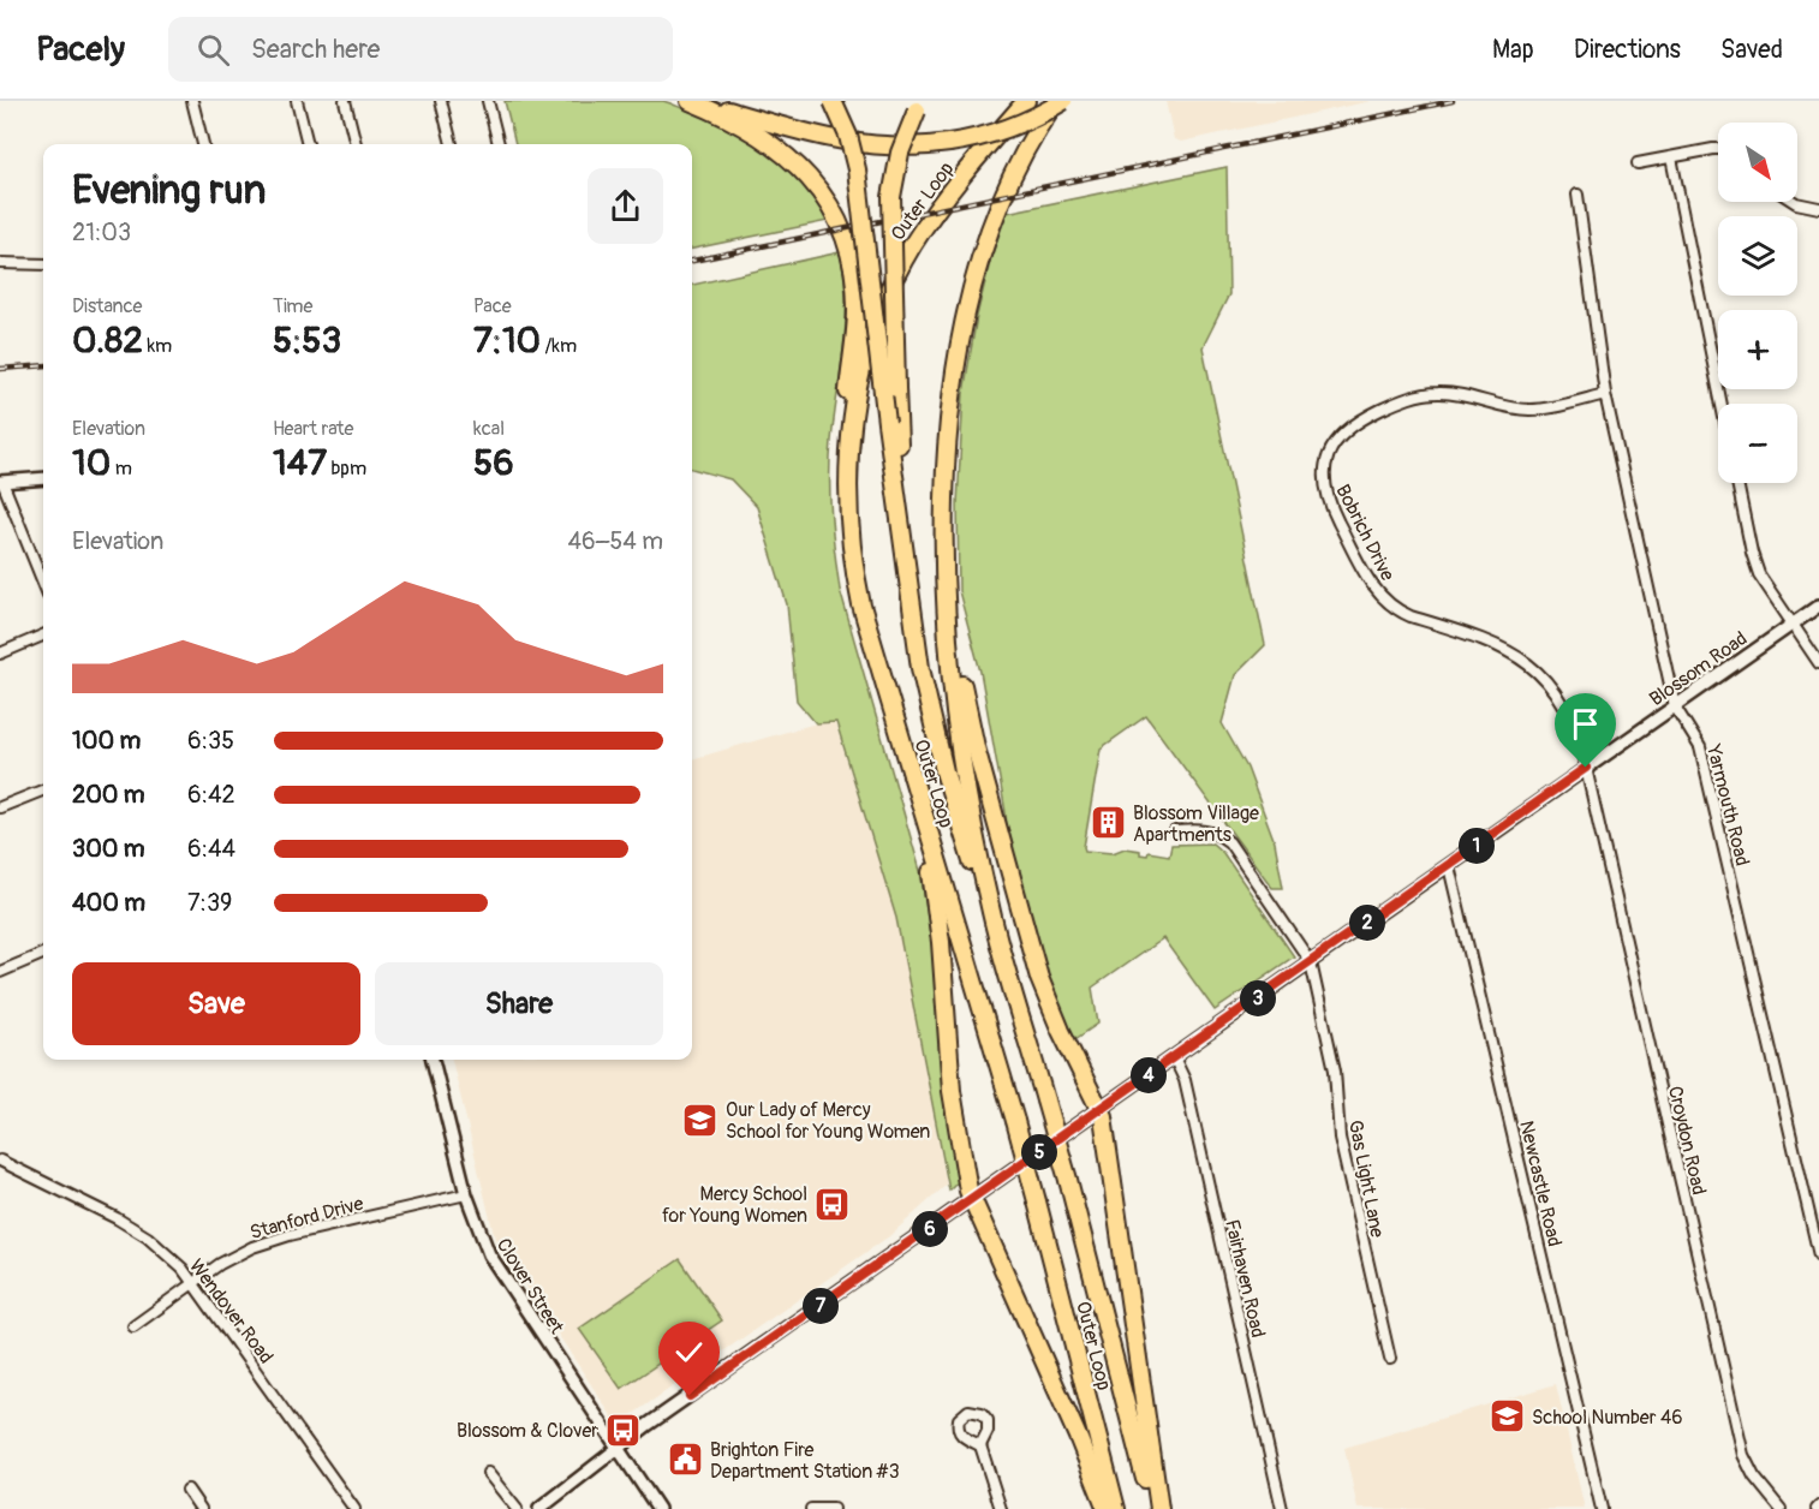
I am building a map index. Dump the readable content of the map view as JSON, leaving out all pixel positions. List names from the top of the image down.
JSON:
{
  "streets": {
    "highway": ["Outer Loop"],
    "street": [
      "Bobrich Drive",
      "Blossom Road",
      "Yarmouth Road",
      "Croydon Road",
      "Gas Light Lane",
      "Newcastle Road",
      "Stanford Drive",
      "Fairhaven Road",
      "Clover Street",
      "Wendover Road"
    ]
  },
  "crossings": [
    ["Bobrich Drive", "Blossom Road"],
    ["Bobrich Drive", "Yarmouth Road"],
    ["Bobrich Drive", "Croydon Road"],
    ["Blossom Road", "Yarmouth Road"],
    ["Blossom Road", "Croydon Road"],
    ["Blossom Road", "Gas Light Lane"],
    ["Blossom Road", "Newcastle Road"],
    ["Blossom Road", "Fairhaven Road"],
    ["Blossom Road", "Clover Street"],
    ["Stanford Drive", "Clover Street"],
    ["Stanford Drive", "Wendover Road"]
  ],
  "places": {
    "building": ["Blossom Village Apartments"],
    "school or university": ["Our Lady of Mercy School for Young Women", "School Number 46"],
    "bus stop": ["Mercy School for Young Women", "Blossom & Clover"],
    "public building": ["Brighton Fire Department Station #3"]
  },
  "north": "bottom right",
  "page": {
    "header": "Pacely",
    "search": "Search here",
    "nav": ["Map", "Directions", "Saved"],
    "map_buttons": ["+", "−"],
    "heading": ["Evening run", "21:03"],
    "stats": [
      ["Distance", "0.82 km"],
      ["Time", "5:53"],
      ["Pace", "7:10 /km"],
      ["Elevation", "10 m"],
      ["Heart rate", "147 bpm"],
      ["kcal", "56"]
    ],
    "chart": ["Elevation", "46–54 m"],
    "list": [
      {
        "name": "100 m",
        "note": "6:35"
      },
      {
        "name": "200 m",
        "note": "6:42"
      },
      {
        "name": "300 m",
        "note": "6:44"
      },
      {
        "name": "400 m",
        "note": "7:39"
      }
    ],
    "pins": [
      "1",
      "2",
      "3",
      "4",
      "5",
      "6",
      "7"
    ],
    "buttons": ["Save", "Share"]
  }
}
